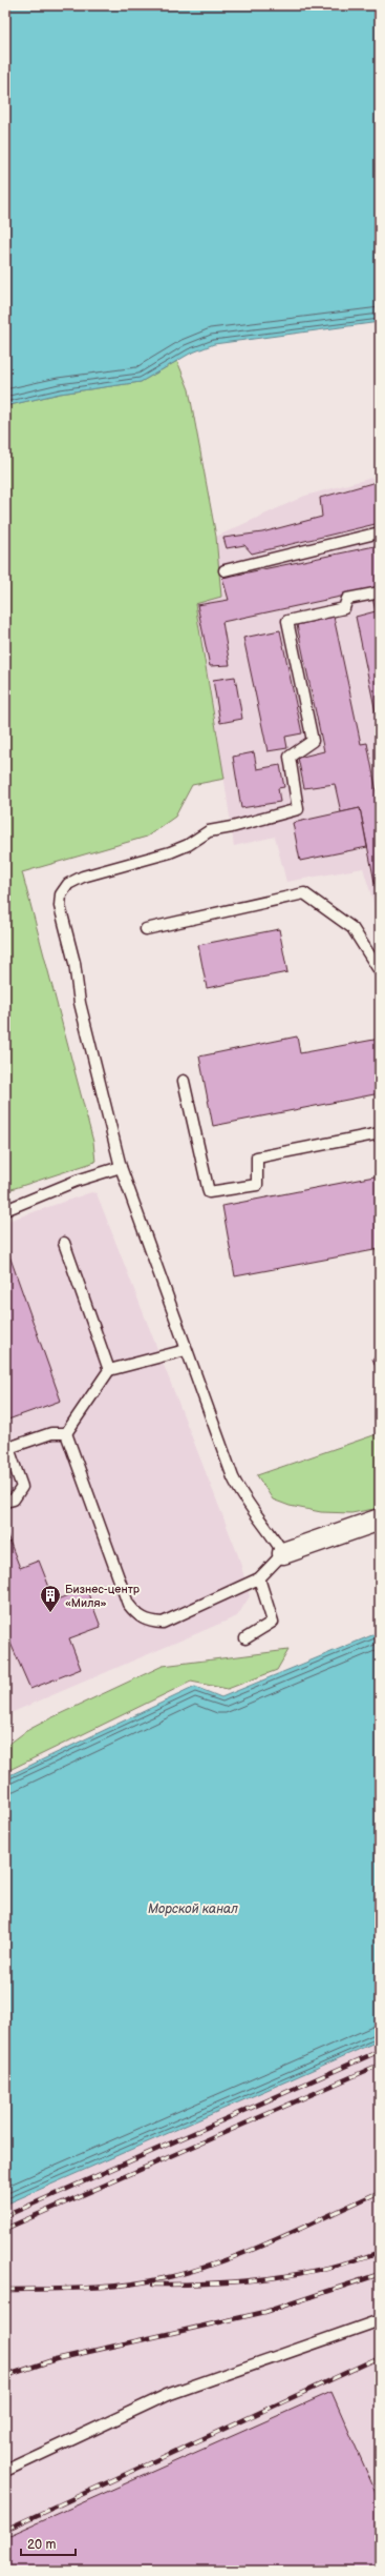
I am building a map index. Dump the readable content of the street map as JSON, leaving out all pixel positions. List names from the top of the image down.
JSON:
{
  "water": ["Морской канал"],
  "places": {
    "building": ["Бизнес-центр «Миля»"]
  },
  "scale_bar": "20 m"
}
